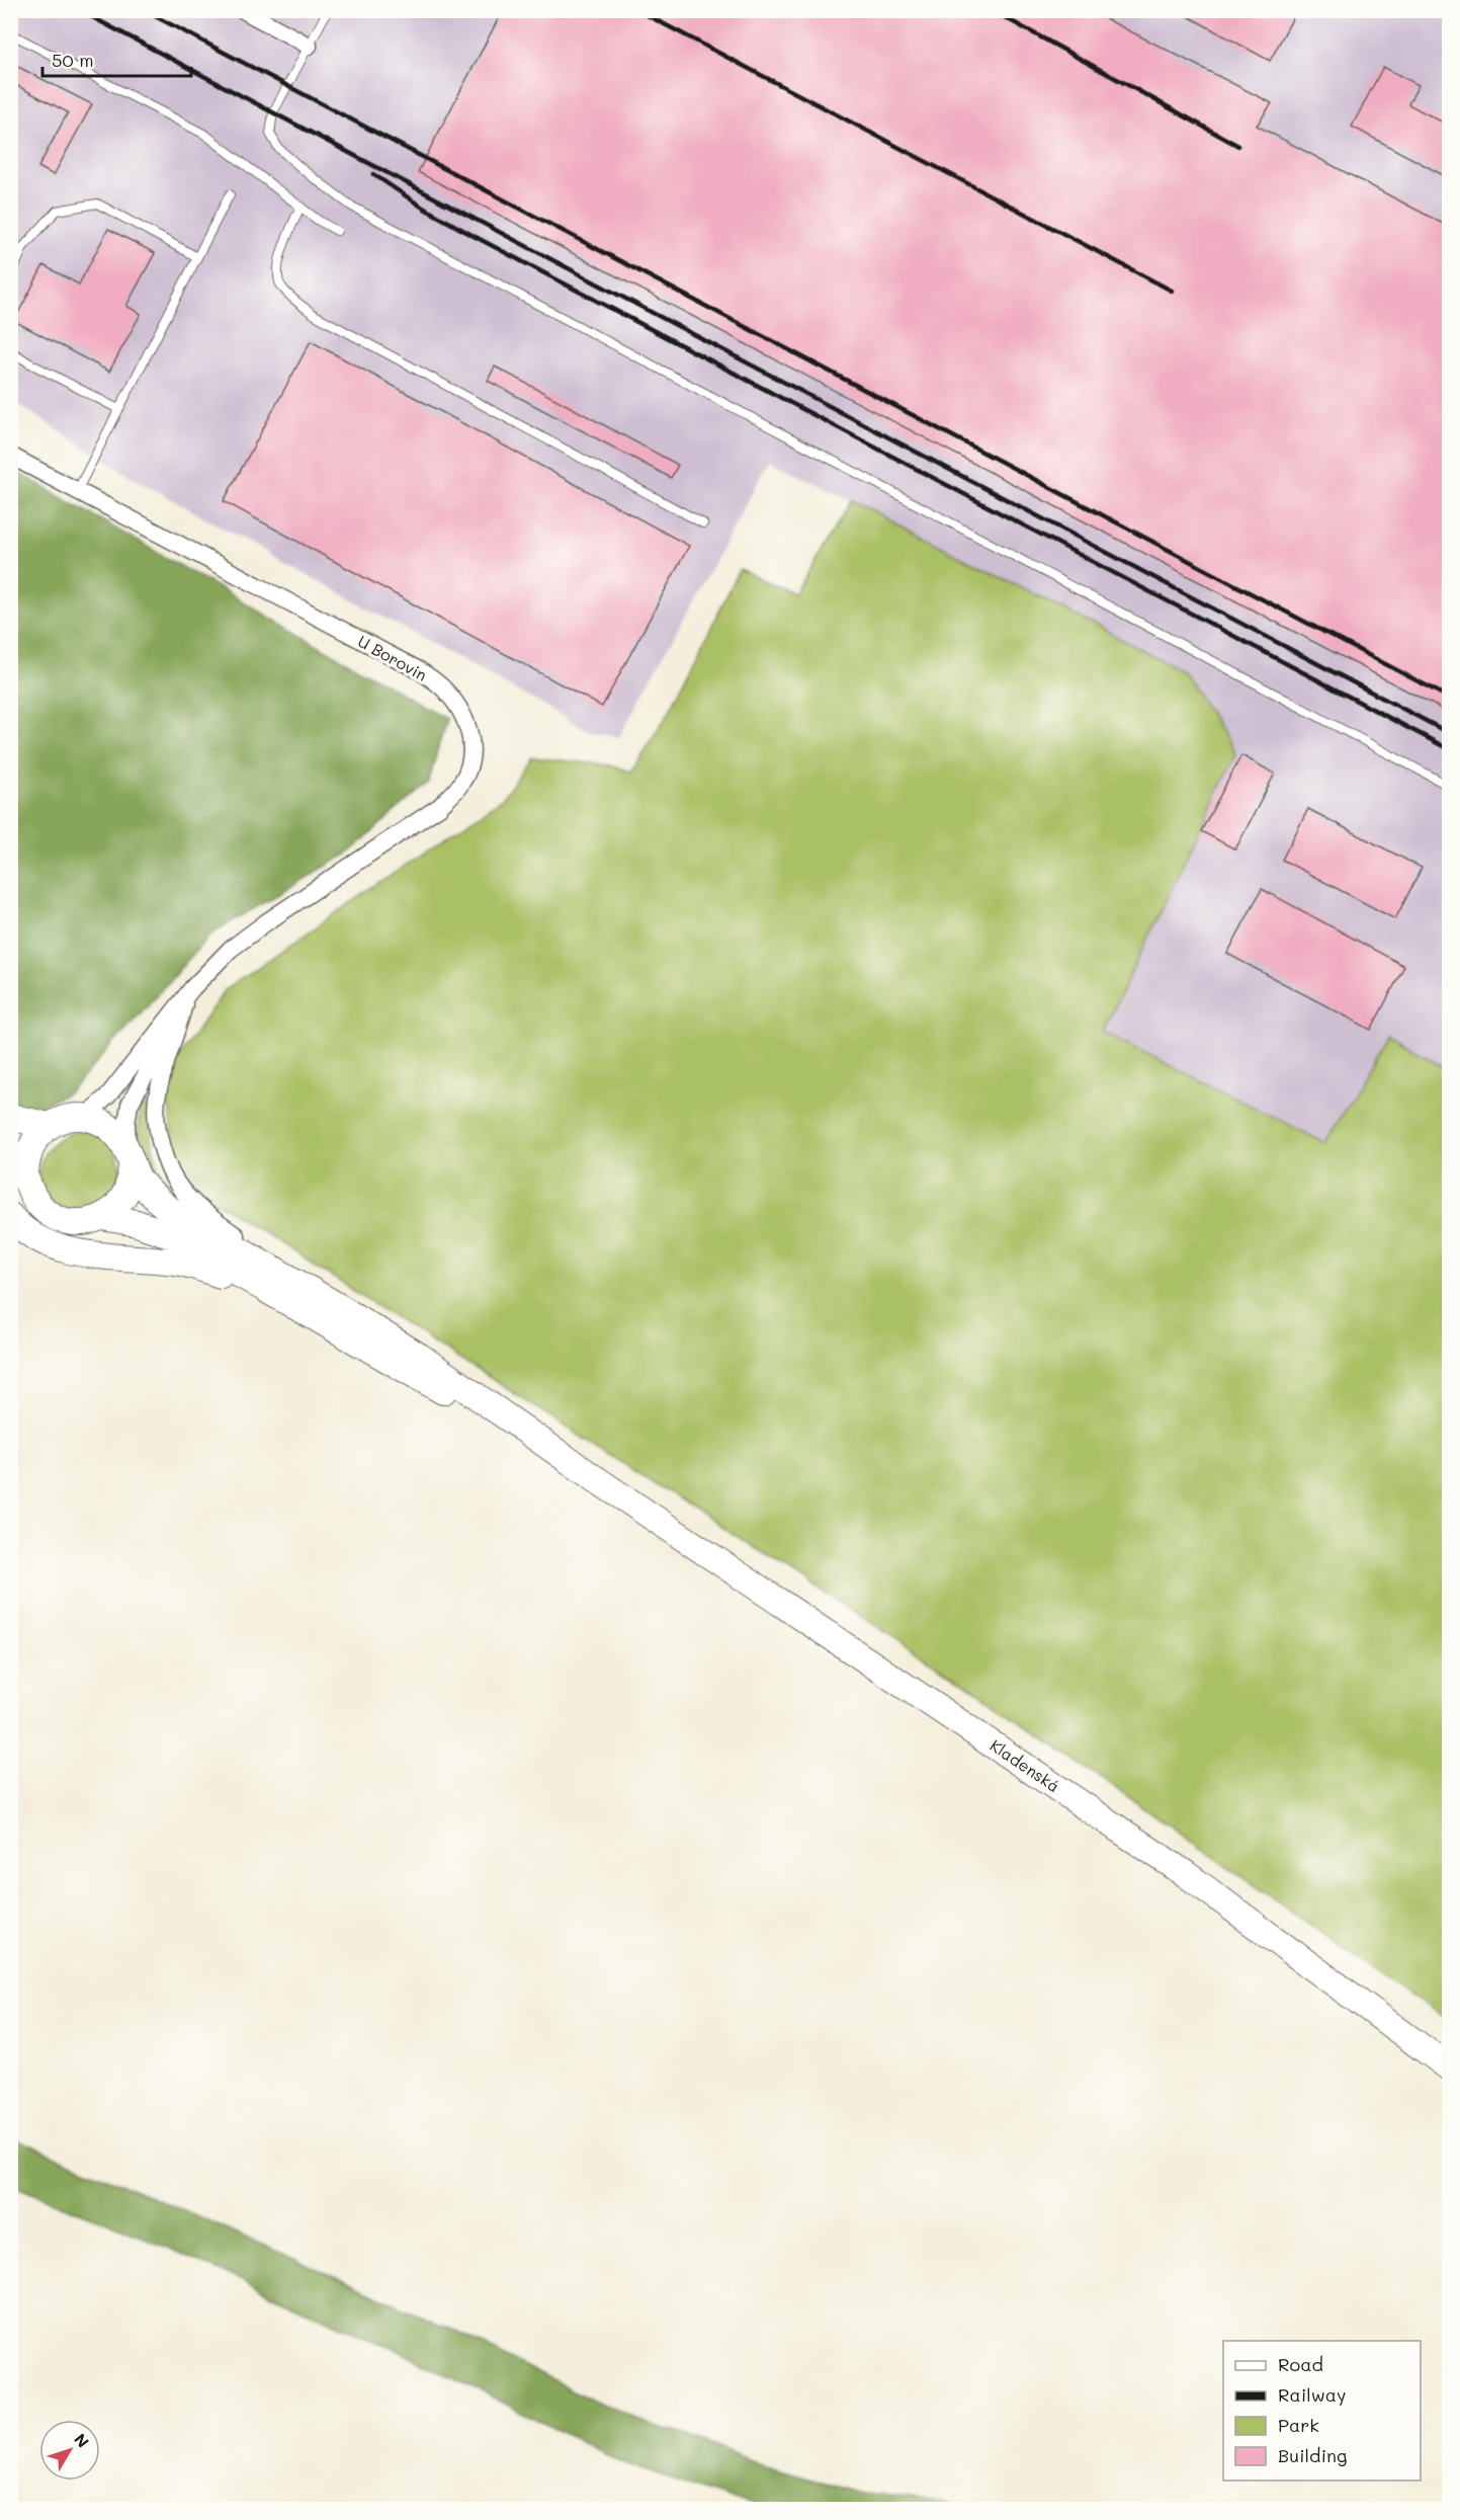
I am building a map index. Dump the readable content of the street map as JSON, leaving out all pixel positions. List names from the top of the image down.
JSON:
{
  "streets": {
    "main road": ["Kladenská"],
    "street": ["U Borovin"]
  },
  "legend": [
    "Road",
    "Railway",
    "Park",
    "Building"
  ],
  "scale_bar": "50 m",
  "north": "top right"
}
